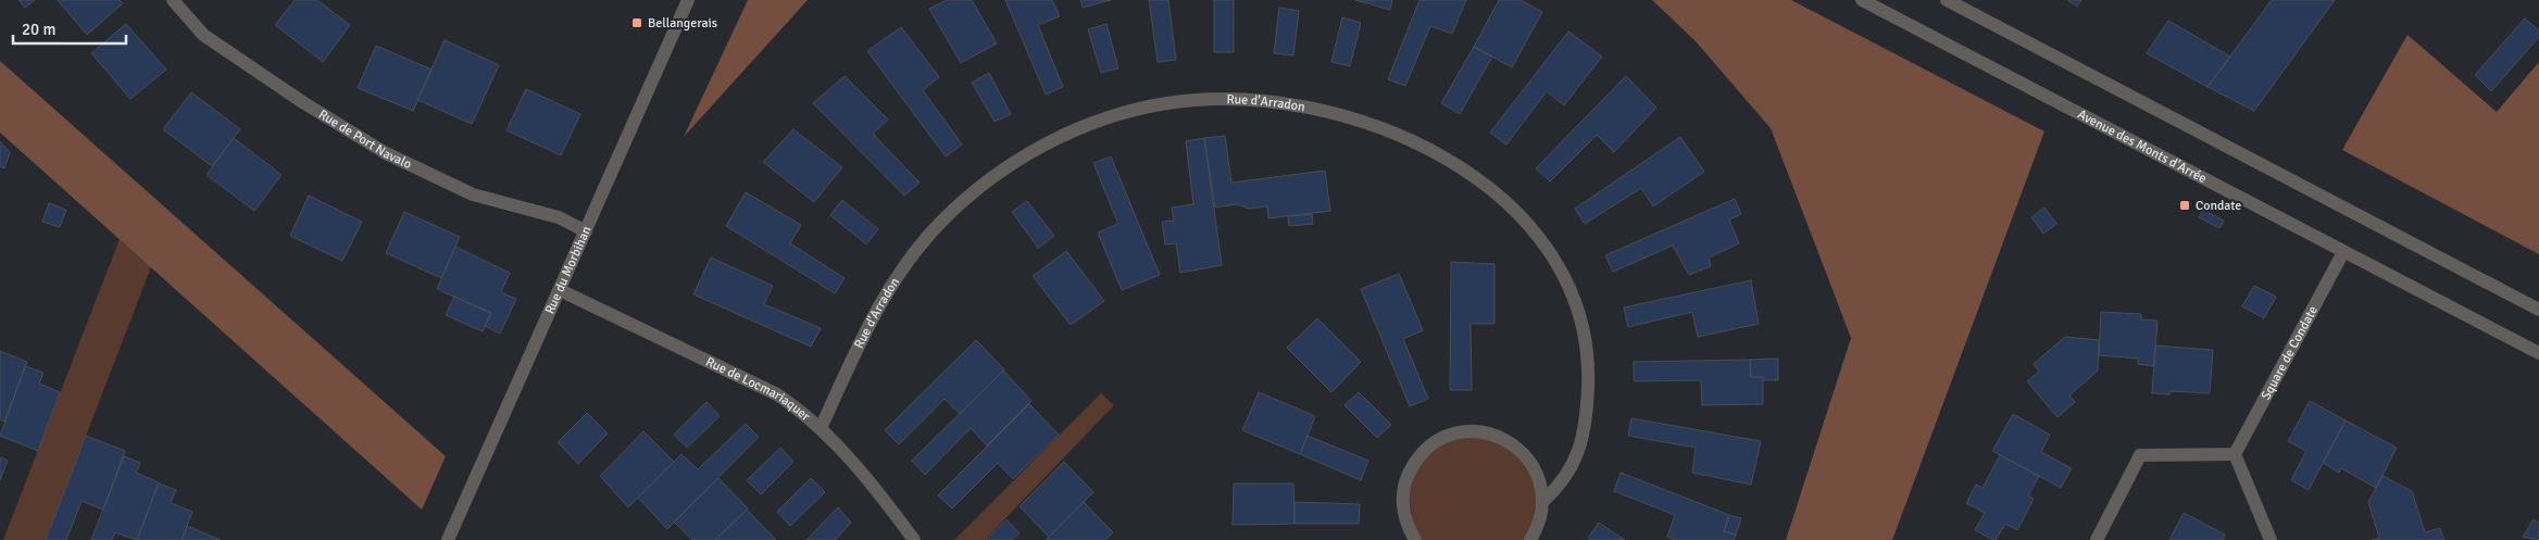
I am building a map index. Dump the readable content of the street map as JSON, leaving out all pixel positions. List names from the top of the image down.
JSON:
{
  "streets": {
    "street": [
      "Rue d'Arradon",
      "Rue de Port Navalo",
      "Avenue des Monts d'Arrée",
      "Rue du Morbihan",
      "Square de Condate",
      "Rue de Locmariaquer"
    ]
  },
  "crossings": [
    ["Rue d'Arradon", "Rue de Locmariaquer"],
    ["Rue de Port Navalo", "Rue du Morbihan"],
    ["Avenue des Monts d'Arrée", "Square de Condate"],
    ["Rue du Morbihan", "Rue de Locmariaquer"]
  ],
  "places": {
    "transit": ["Bellangerais", "Condate"]
  },
  "scale_bar": "20 m"
}
